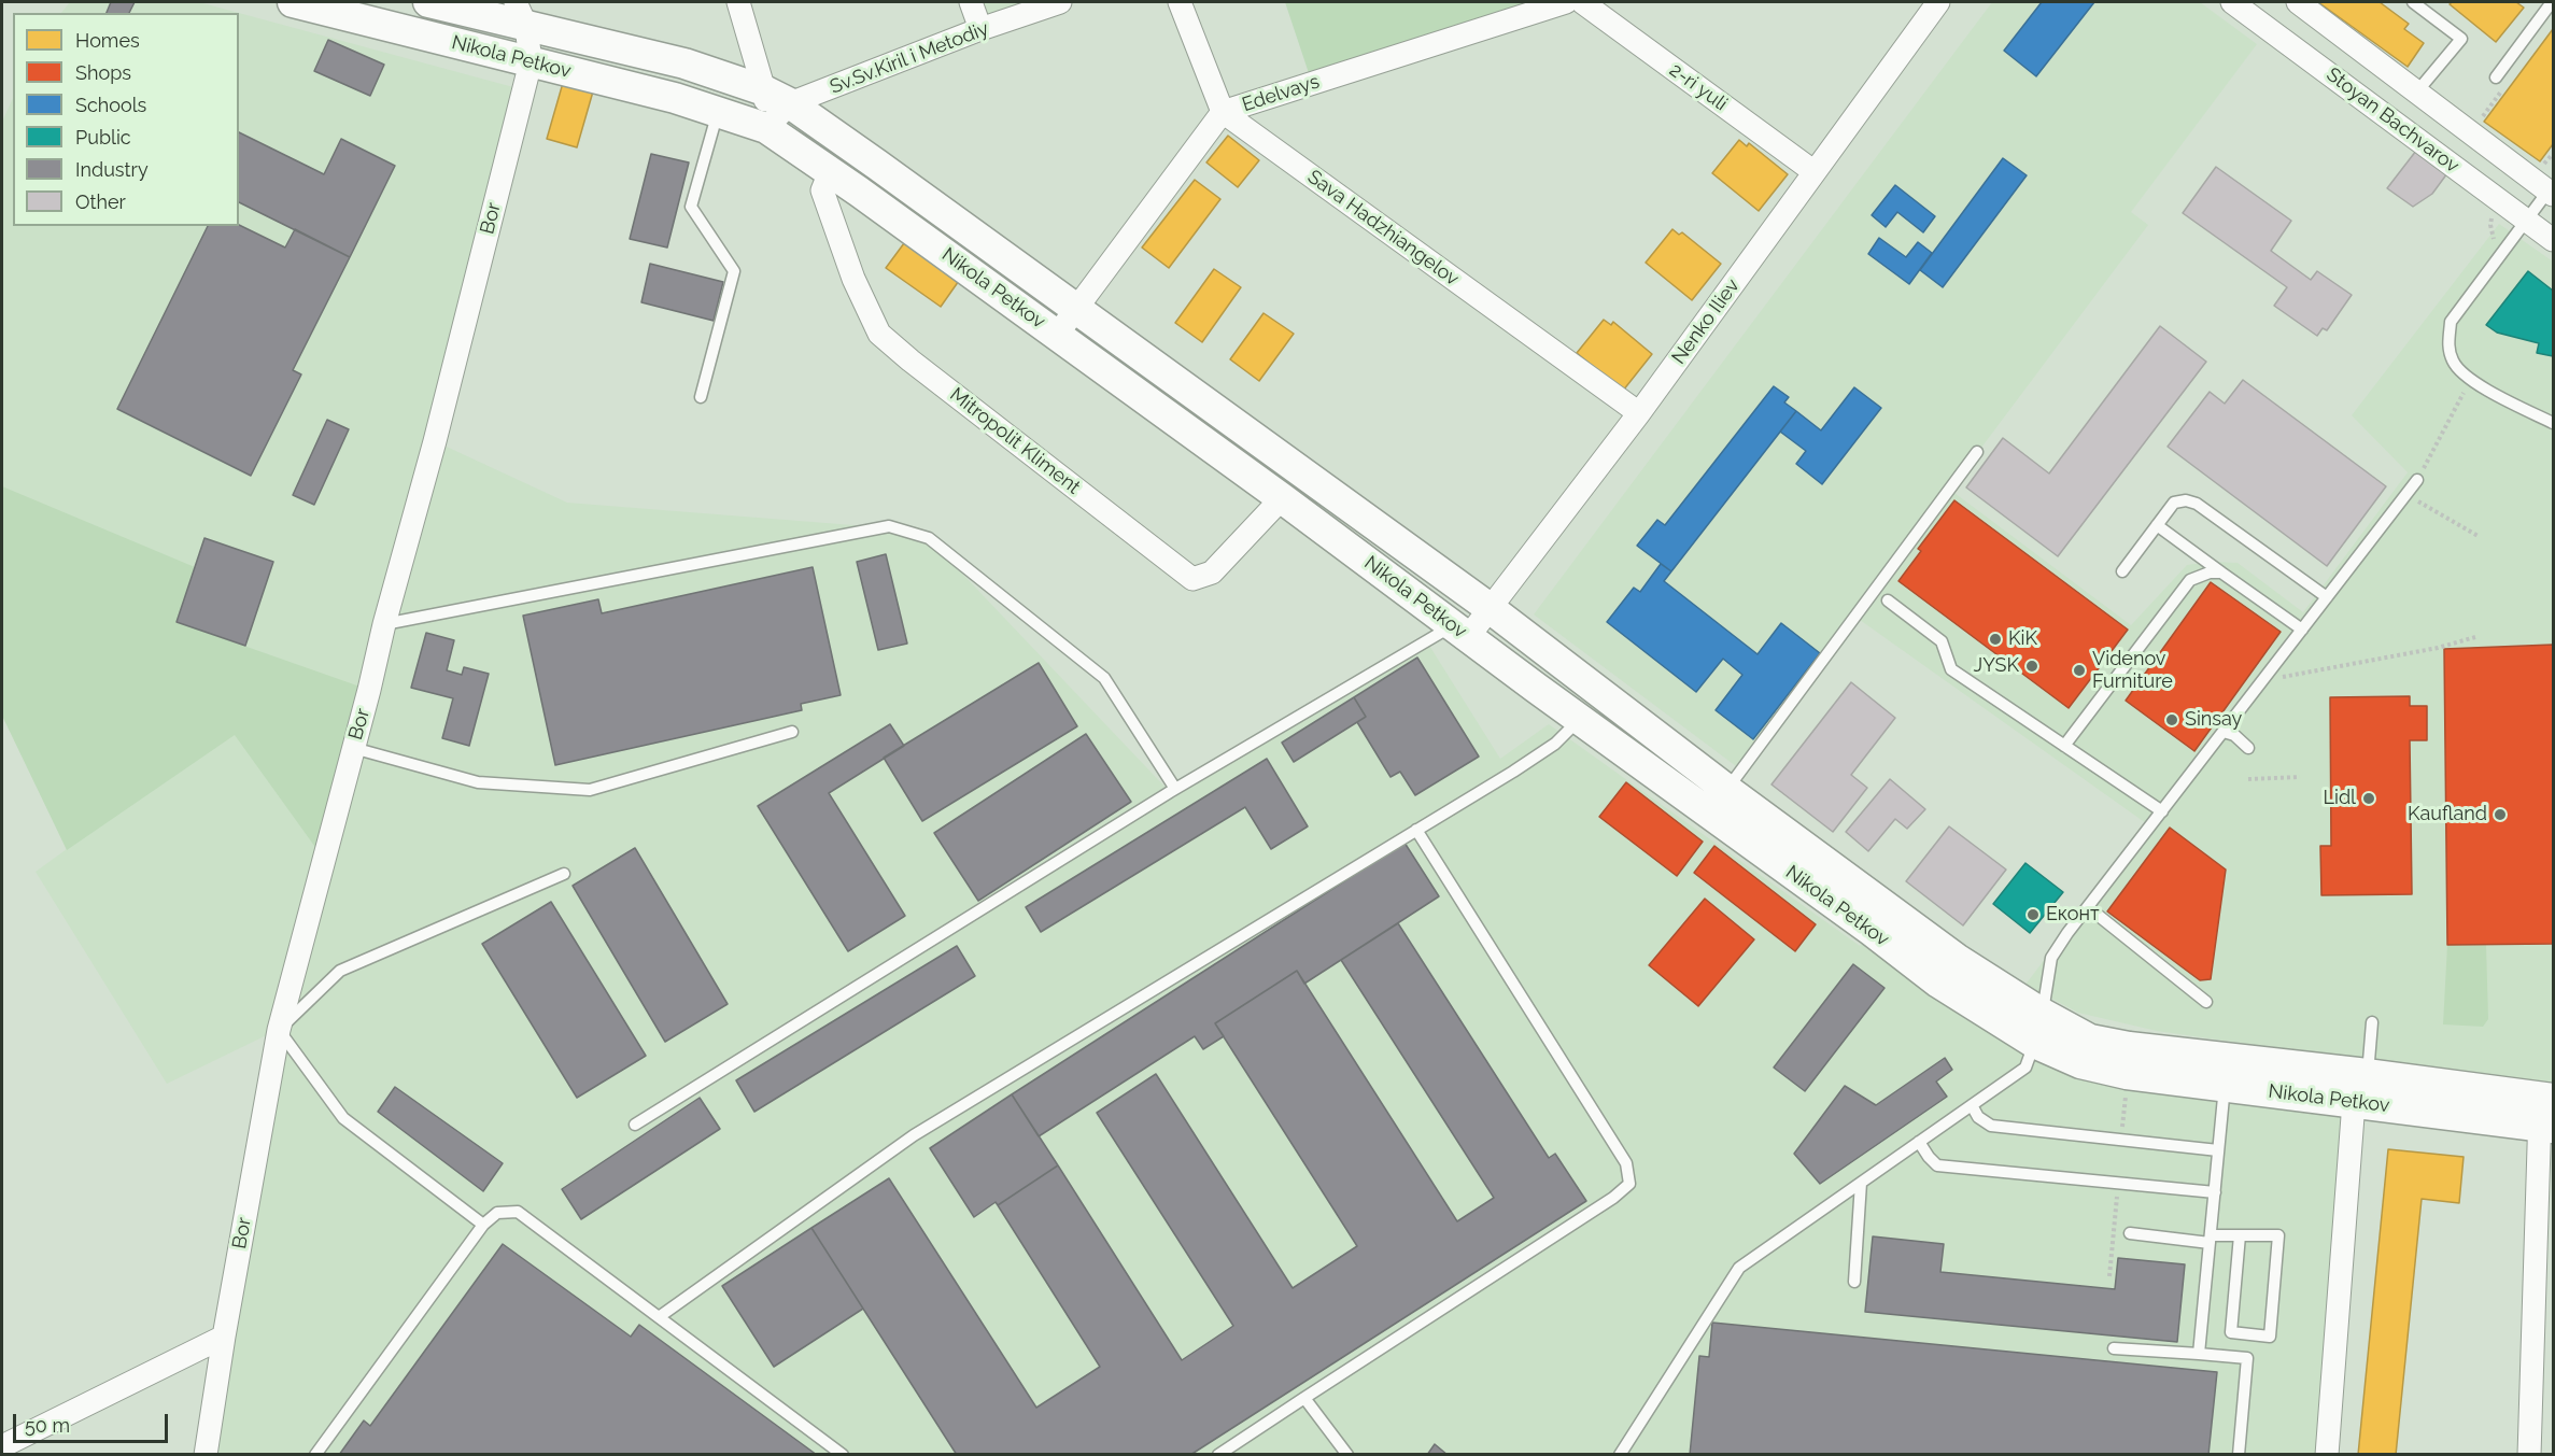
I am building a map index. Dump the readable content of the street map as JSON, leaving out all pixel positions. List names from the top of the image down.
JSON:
{
  "streets": {
    "main road": ["Nikola Petkov"],
    "street": [
      "Sv.Sv.Kiril i Metodiy",
      "2-ri yuli",
      "Edelvays",
      "Stoyan Bachvarov",
      "Bor",
      "Sava Hadzhiangelov",
      "Nenko Iliev",
      "Mitropolit Kliment"
    ]
  },
  "crossings": [
    ["Nikola Petkov", "Sv.Sv.Kiril i Metodiy"],
    ["Nikola Petkov", "Edelvays"],
    ["Nikola Petkov", "Bor"],
    ["Nikola Petkov", "Nenko Iliev"],
    ["Nikola Petkov", "Mitropolit Kliment"],
    ["2-ri yuli", "Nenko Iliev"],
    ["Edelvays", "Sava Hadzhiangelov"],
    ["Sava Hadzhiangelov", "Nenko Iliev"]
  ],
  "places": [
    "KiK",
    "JYSK",
    "Videnov Furniture",
    "Sinsay",
    "Lidl",
    "Kaufland",
    "Еконт"
  ],
  "legend": [
    "Homes",
    "Shops",
    "Schools",
    "Public",
    "Industry",
    "Other"
  ],
  "scale_bar": "50 m"
}
